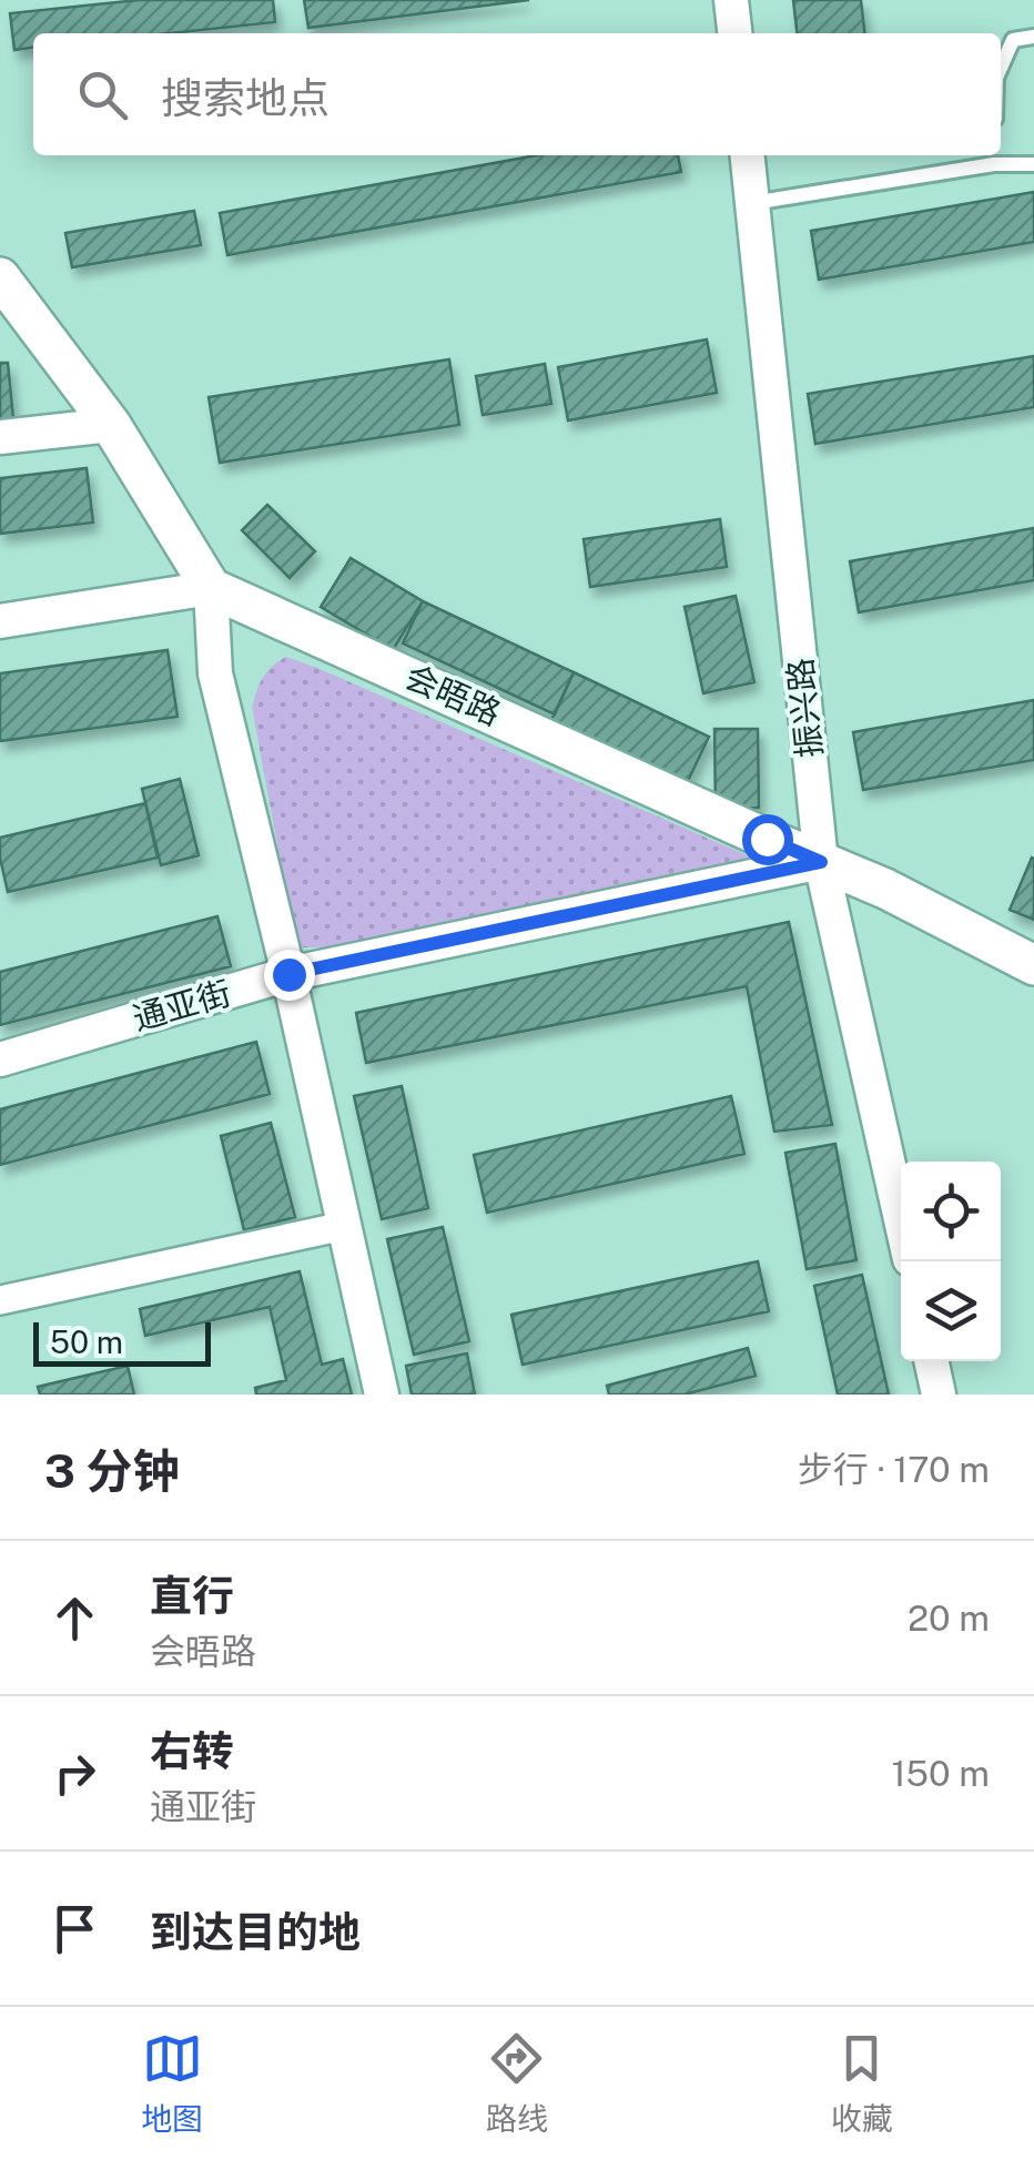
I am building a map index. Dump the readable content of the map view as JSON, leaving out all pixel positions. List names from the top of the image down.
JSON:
{
  "streets": {
    "main road": ["会晤路"],
    "street": ["振兴路", "通亚街"]
  },
  "crossings": [
    ["会晤路", "振兴路"],
    ["会晤路", "通亚街"],
    ["振兴路", "通亚街"]
  ],
  "scale_bar": "50 m",
  "page": {
    "search": "搜索地点",
    "scale": "50 m",
    "heading": ["3 分钟", "步行 · 170 m"],
    "list": [
      ["直行", "会晤路", "20 m"],
      ["右转", "通亚街", "150 m"],
      "到达目的地"
    ],
    "nav": ["地图", "路线", "收藏"]
  }
}
